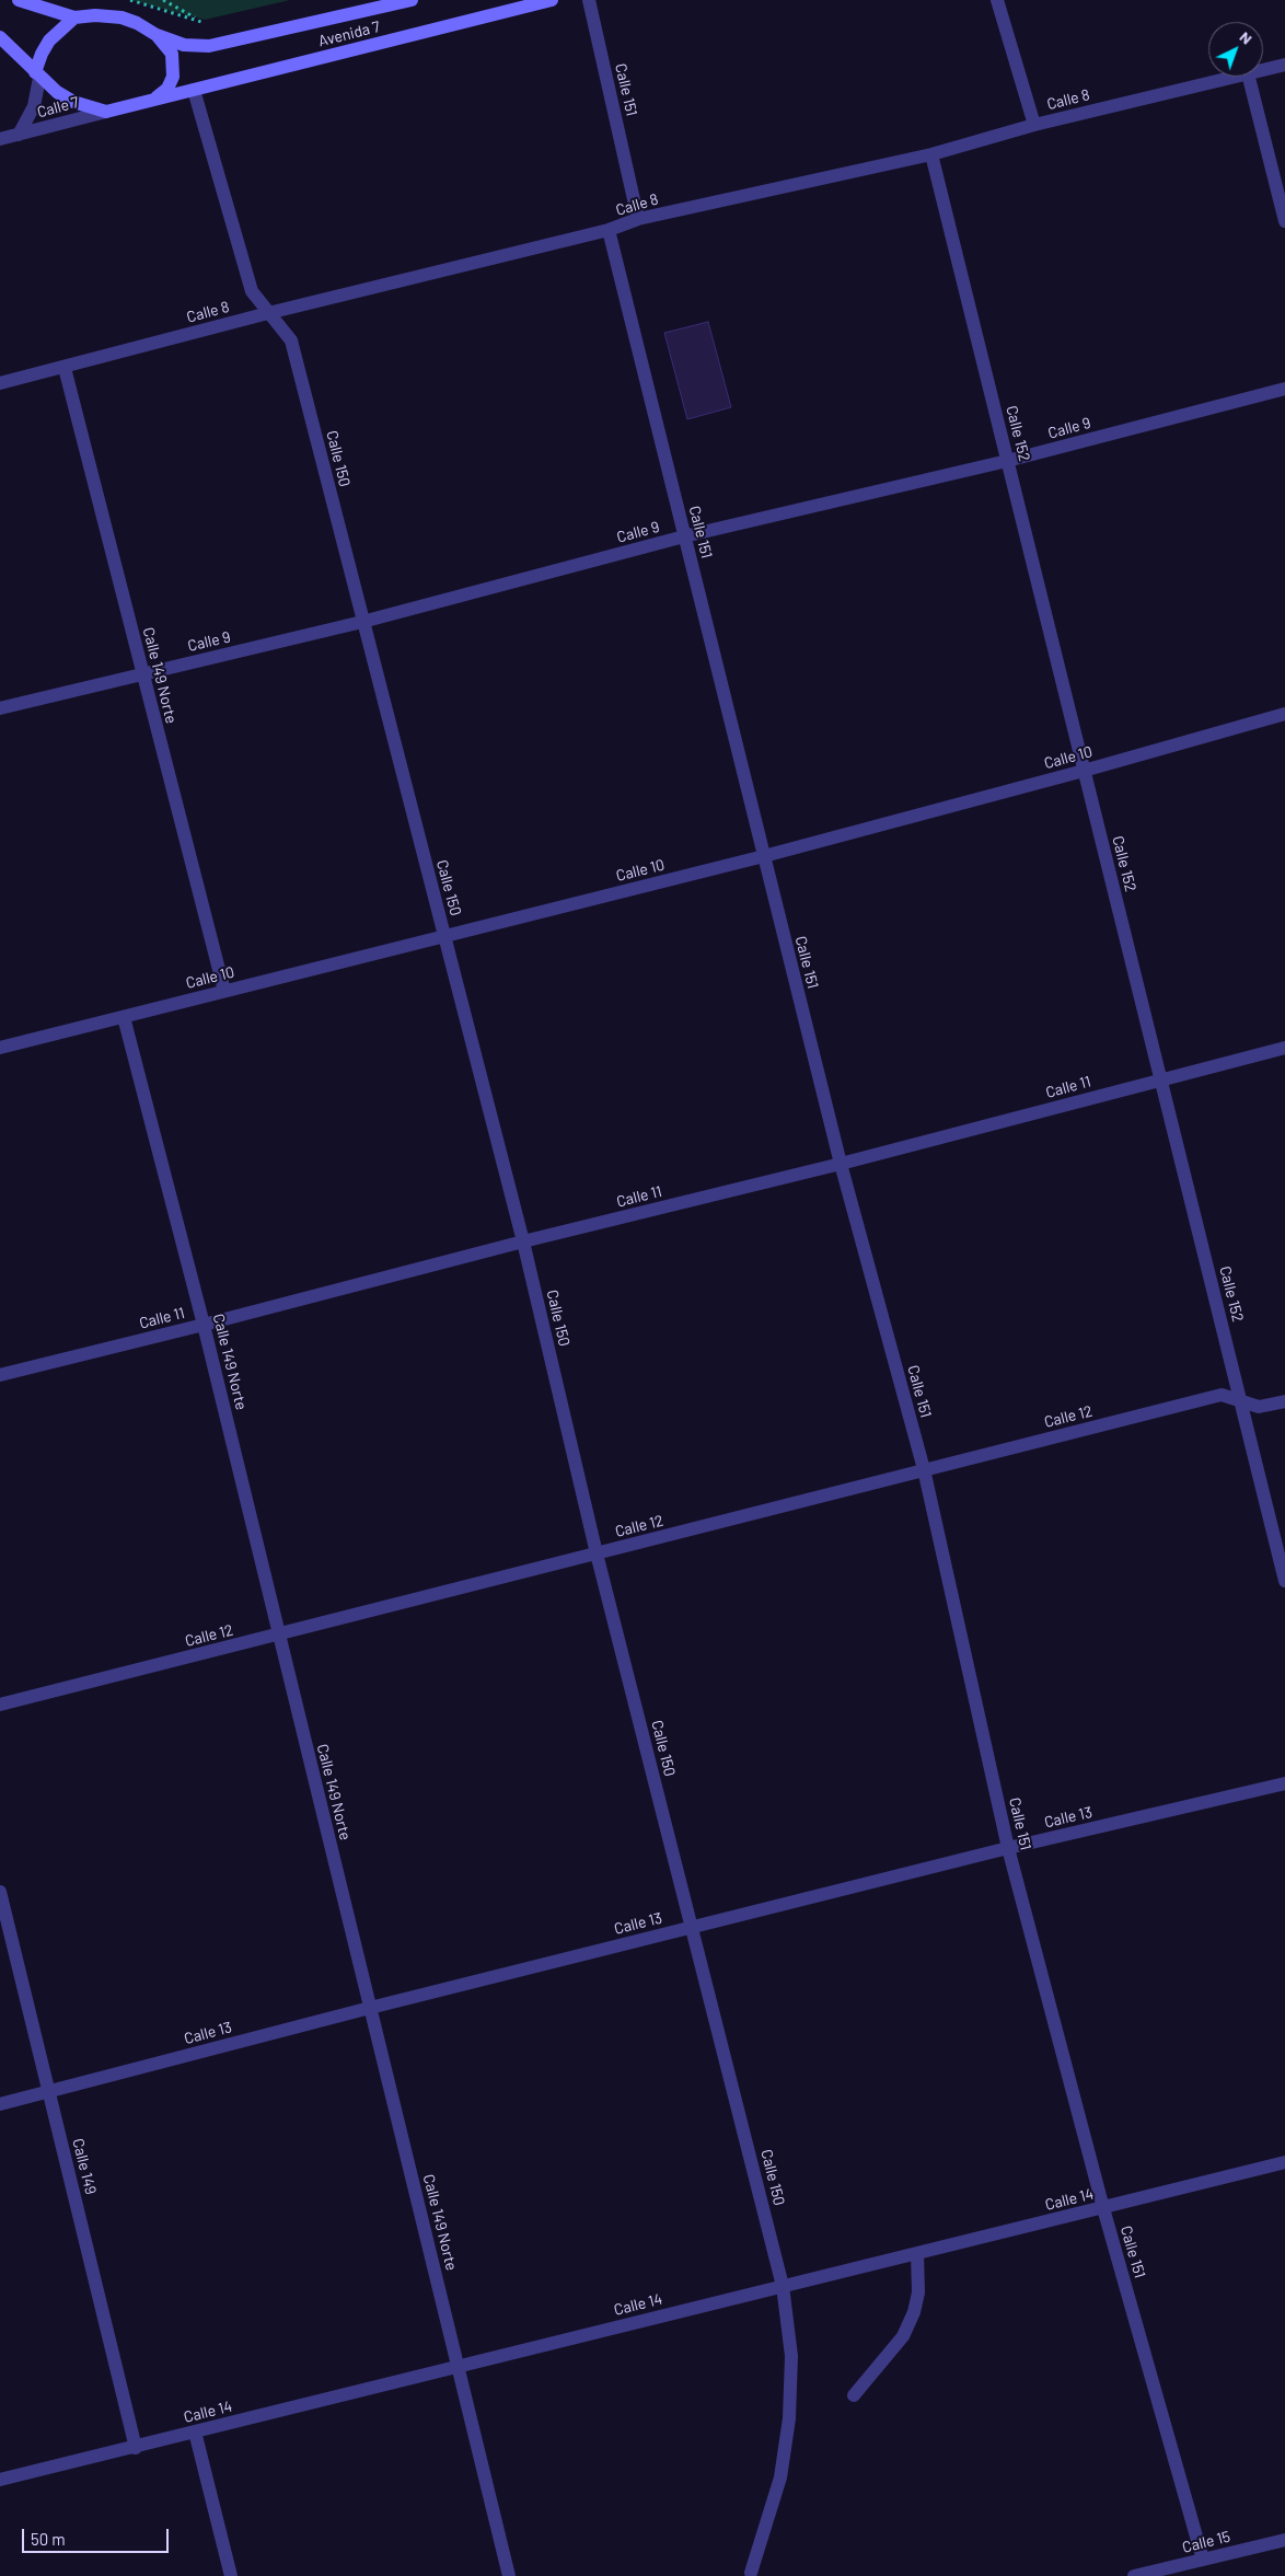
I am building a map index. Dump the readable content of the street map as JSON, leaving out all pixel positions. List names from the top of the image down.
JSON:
{
  "streets": {
    "main road": ["Avenida 7"],
    "street": [
      "Calle 151",
      "Calle 8",
      "Calle 7",
      "Calle 9",
      "Calle 152",
      "Calle 150",
      "Calle 149 Norte",
      "Calle 10",
      "Calle 11",
      "Calle 12",
      "Calle 13",
      "Calle 149",
      "Calle 14",
      "Calle 15"
    ]
  },
  "crossings": [
    ["Avenida 7", "Calle 7"],
    ["Avenida 7", "Calle 150"],
    ["Calle 151", "Calle 8"],
    ["Calle 151", "Calle 9"],
    ["Calle 151", "Calle 10"],
    ["Calle 151", "Calle 11"],
    ["Calle 151", "Calle 12"],
    ["Calle 151", "Calle 13"],
    ["Calle 151", "Calle 14"],
    ["Calle 151", "Calle 15"],
    ["Calle 8", "Calle 152"],
    ["Calle 8", "Calle 150"],
    ["Calle 8", "Calle 149 Norte"],
    ["Calle 9", "Calle 152"],
    ["Calle 9", "Calle 150"],
    ["Calle 9", "Calle 149 Norte"],
    ["Calle 152", "Calle 10"],
    ["Calle 152", "Calle 11"],
    ["Calle 152", "Calle 12"],
    ["Calle 150", "Calle 10"],
    ["Calle 150", "Calle 11"],
    ["Calle 150", "Calle 12"],
    ["Calle 150", "Calle 13"],
    ["Calle 150", "Calle 14"],
    ["Calle 149 Norte", "Calle 10"],
    ["Calle 149 Norte", "Calle 11"],
    ["Calle 149 Norte", "Calle 12"],
    ["Calle 149 Norte", "Calle 13"],
    ["Calle 149 Norte", "Calle 14"],
    ["Calle 13", "Calle 149"],
    ["Calle 149", "Calle 14"]
  ],
  "scale_bar": "50 m",
  "north": "top right"
}
